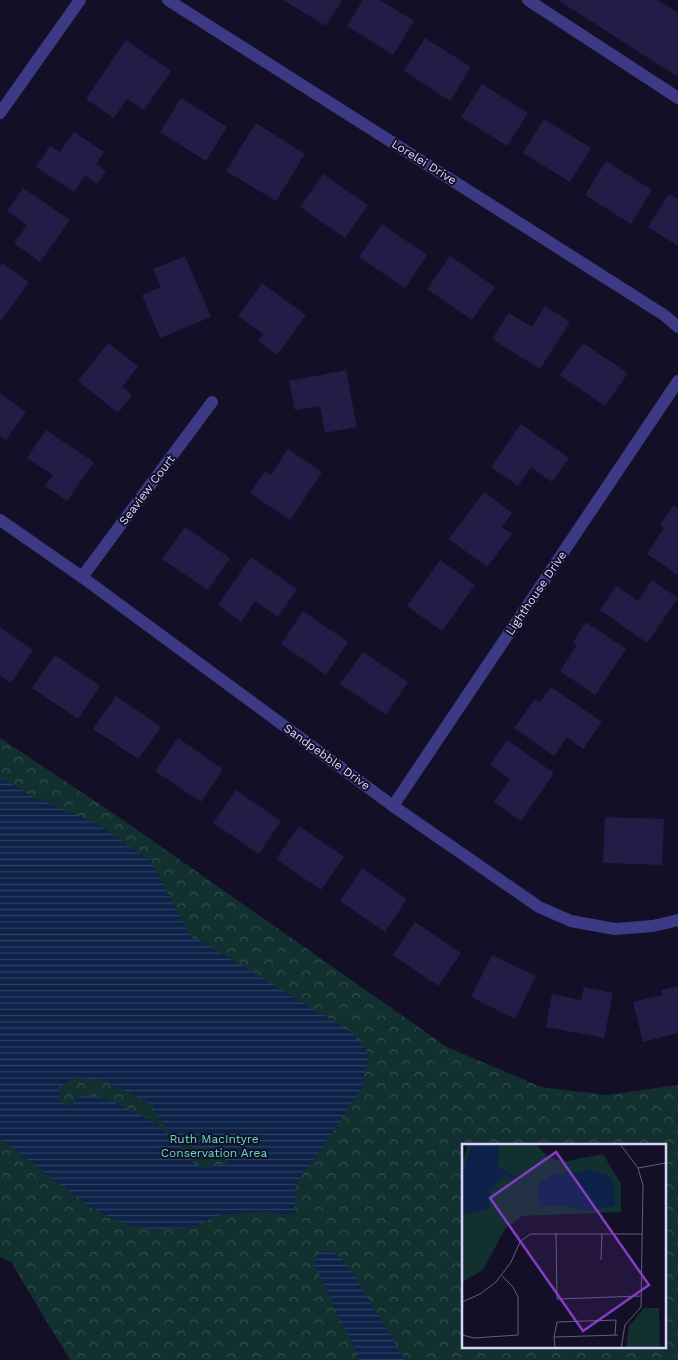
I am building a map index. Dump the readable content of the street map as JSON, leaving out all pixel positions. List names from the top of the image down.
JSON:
{
  "streets": {
    "street": [
      "Lorelei Drive",
      "Seaview Court",
      "Lighthouse Drive",
      "Sandpebble Drive"
    ]
  },
  "crossings": [
    ["Seaview Court", "Sandpebble Drive"],
    ["Lighthouse Drive", "Sandpebble Drive"]
  ],
  "parks": ["Ruth MacIntyre Conservation Area"]
}
